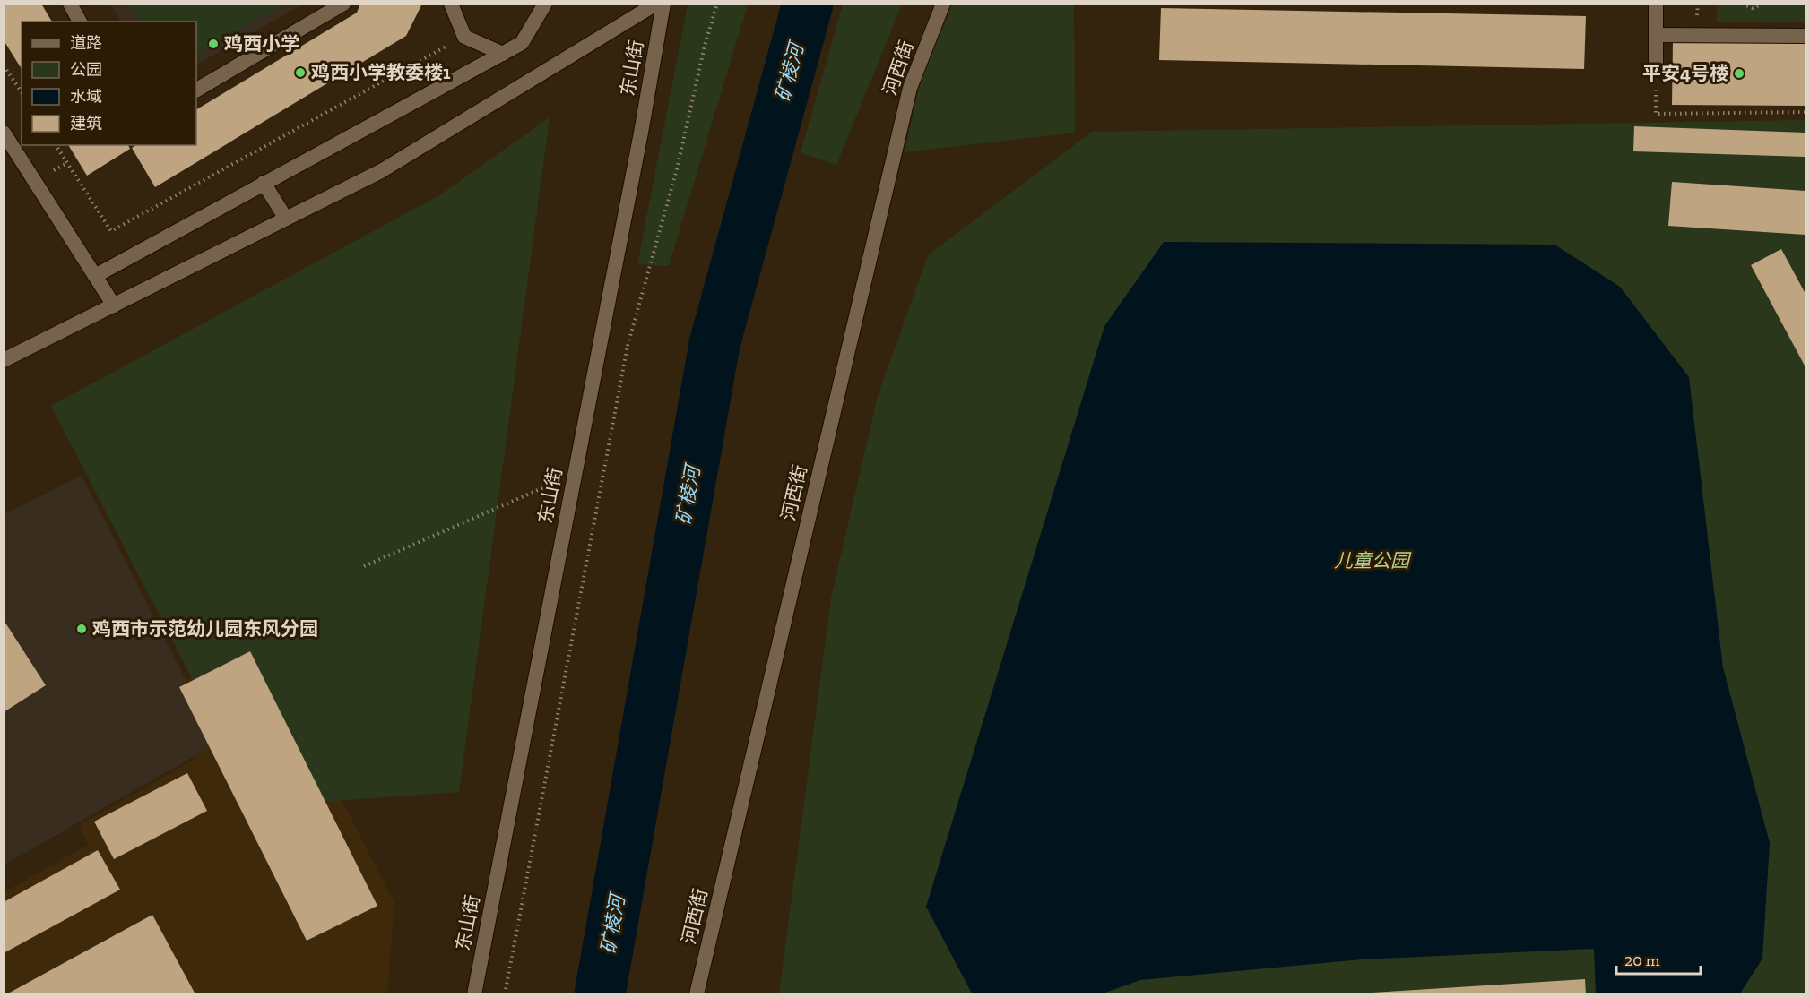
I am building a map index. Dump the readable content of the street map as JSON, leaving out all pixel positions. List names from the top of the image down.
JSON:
{
  "streets": {
    "street": ["东山街", "河西街"]
  },
  "water": ["矿棱河"],
  "parks": ["儿童公园"],
  "places": [
    "鸡西小学",
    "鸡西小学教委楼1",
    "平安4号楼",
    "鸡西市示范幼儿园东风分园"
  ],
  "legend": [
    "道路",
    "公园",
    "水域",
    "建筑"
  ],
  "scale_bar": "20 m"
}
